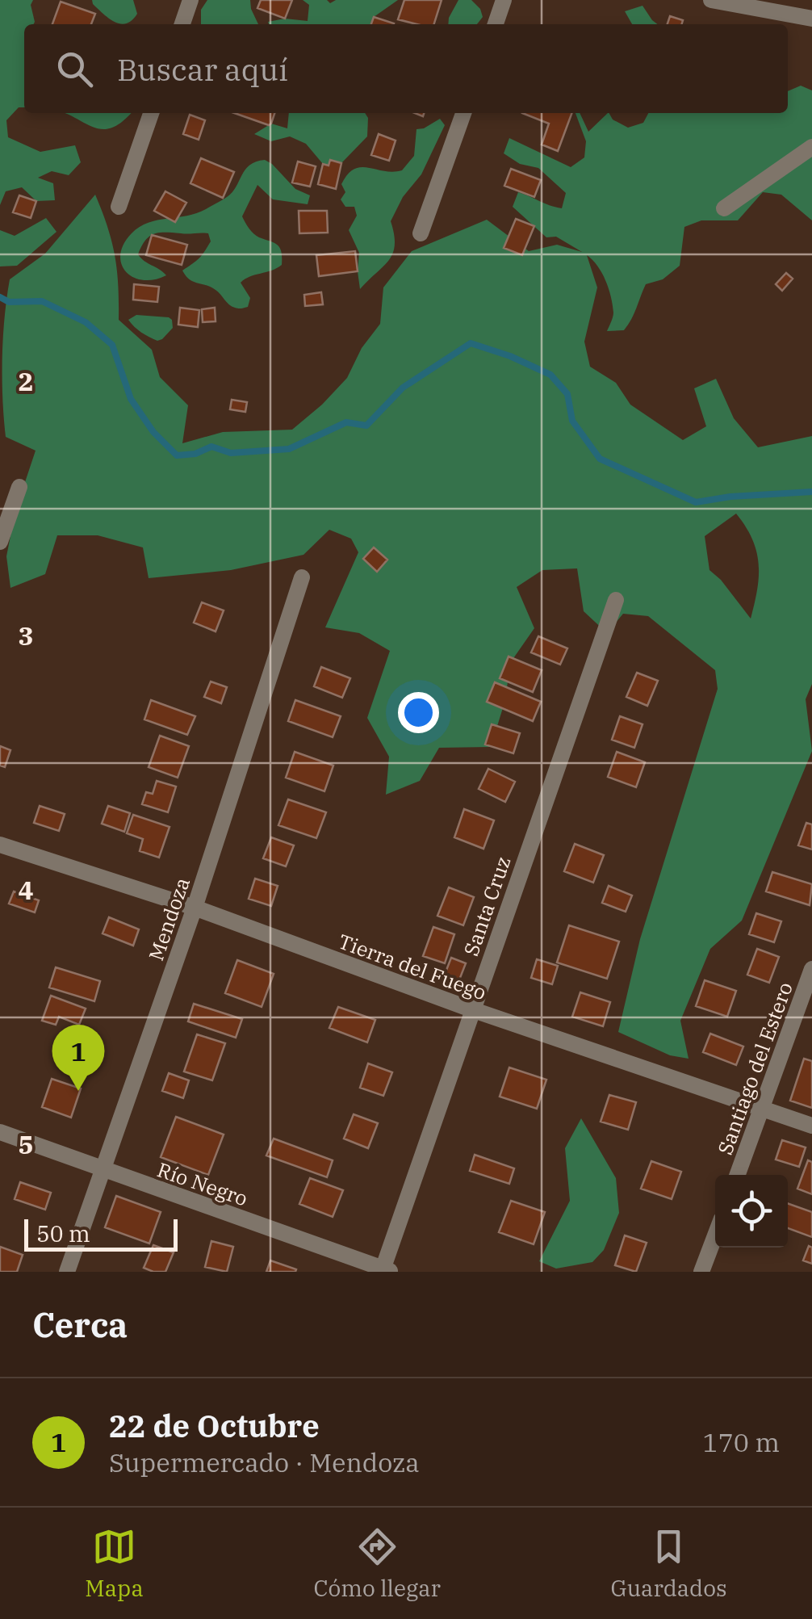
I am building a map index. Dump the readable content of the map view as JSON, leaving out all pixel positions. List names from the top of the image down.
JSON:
{
  "streets": {
    "street": [
      "Santa Cruz",
      "Mendoza",
      "Tierra del Fuego",
      "Santiago del Estero",
      "Río Negro"
    ]
  },
  "crossings": [
    ["Santa Cruz", "Tierra del Fuego"],
    ["Santa Cruz", "Río Negro"],
    ["Mendoza", "Tierra del Fuego"],
    ["Mendoza", "Río Negro"],
    ["Tierra del Fuego", "Santiago del Estero"]
  ],
  "scale_bar": "50 m",
  "page": {
    "search": "Buscar aquí",
    "pins": "1",
    "scale": "50 m",
    "heading": "Cerca",
    "list": [
      {
        "mark": "1",
        "name": "22 de Octubre",
        "note": "Supermercado · Mendoza",
        "value": "170 m"
      }
    ],
    "nav": ["Mapa", "Cómo llegar", "Guardados"]
  },
  "grid": {
    "rows": [
      "2",
      "3",
      "4",
      "5"
    ]
  }
}
